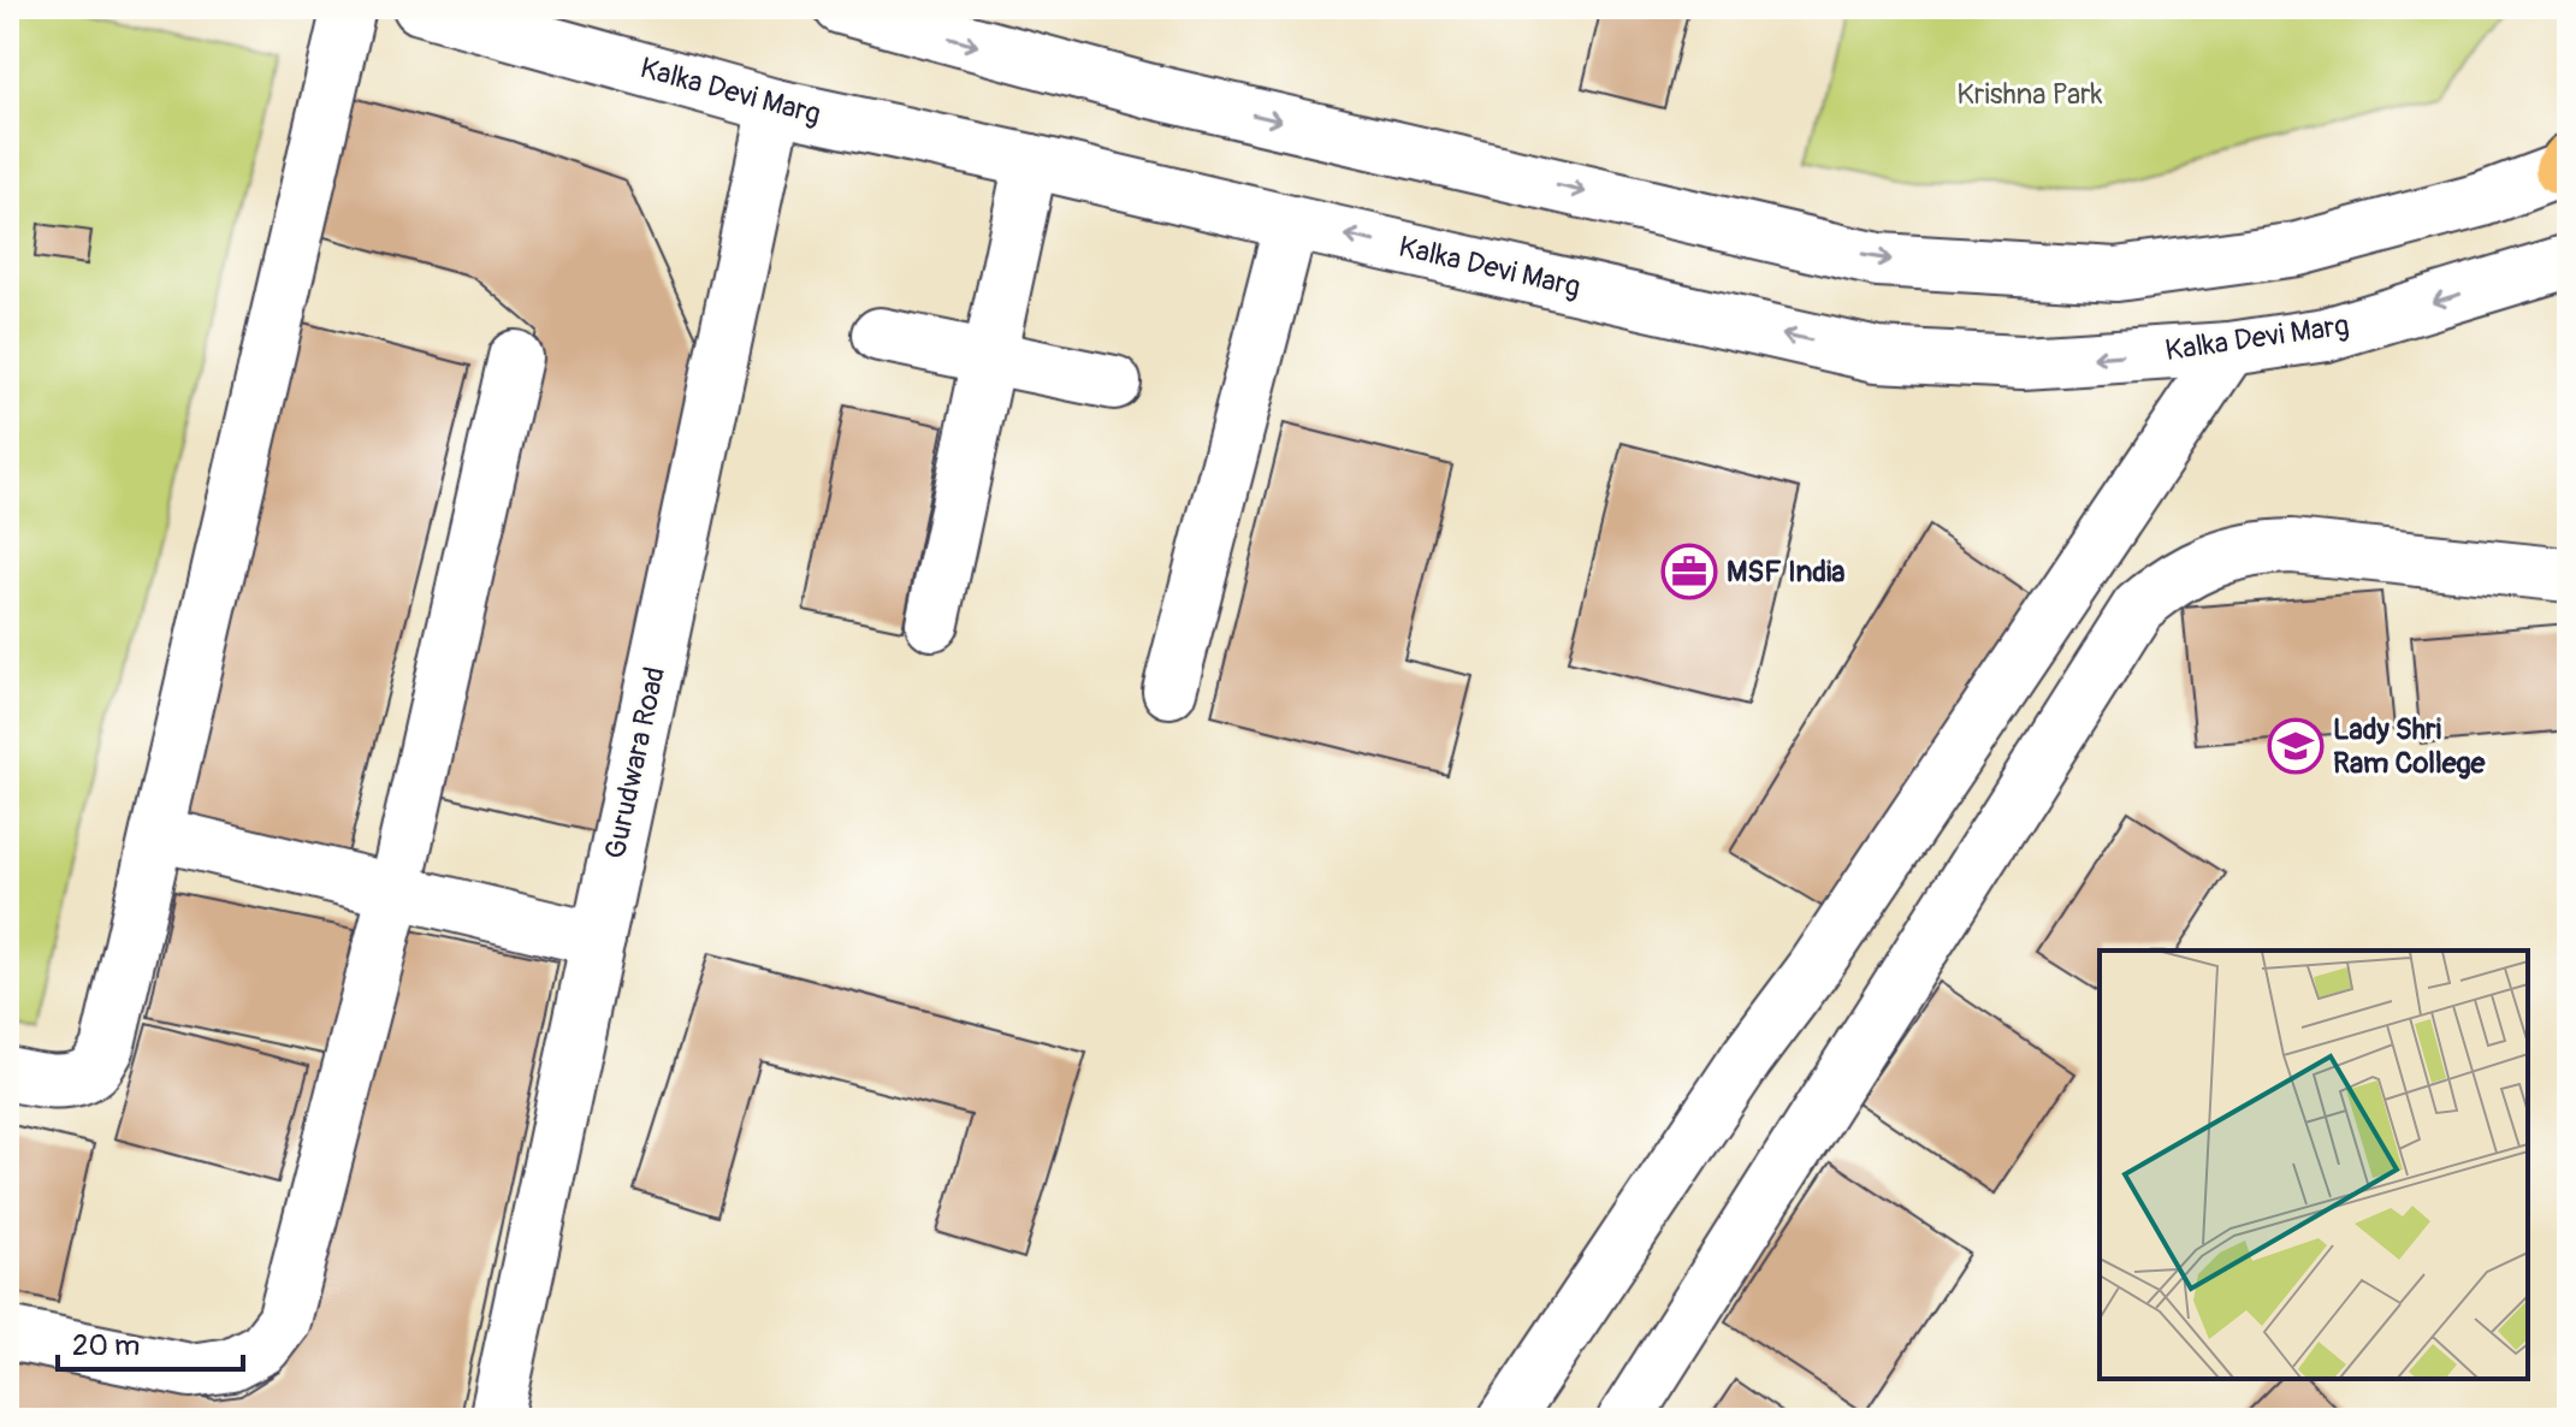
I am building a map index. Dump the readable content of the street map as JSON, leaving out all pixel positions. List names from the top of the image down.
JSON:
{
  "streets": {
    "street": ["Kalka Devi Marg", "Gurudwara Road"]
  },
  "crossings": [
    ["Kalka Devi Marg", "Gurudwara Road"]
  ],
  "parks": ["Krishna Park"],
  "places": {
    "office": ["MSF India"],
    "school or university": ["Lady Shri Ram College"]
  },
  "scale_bar": "20 m"
}
